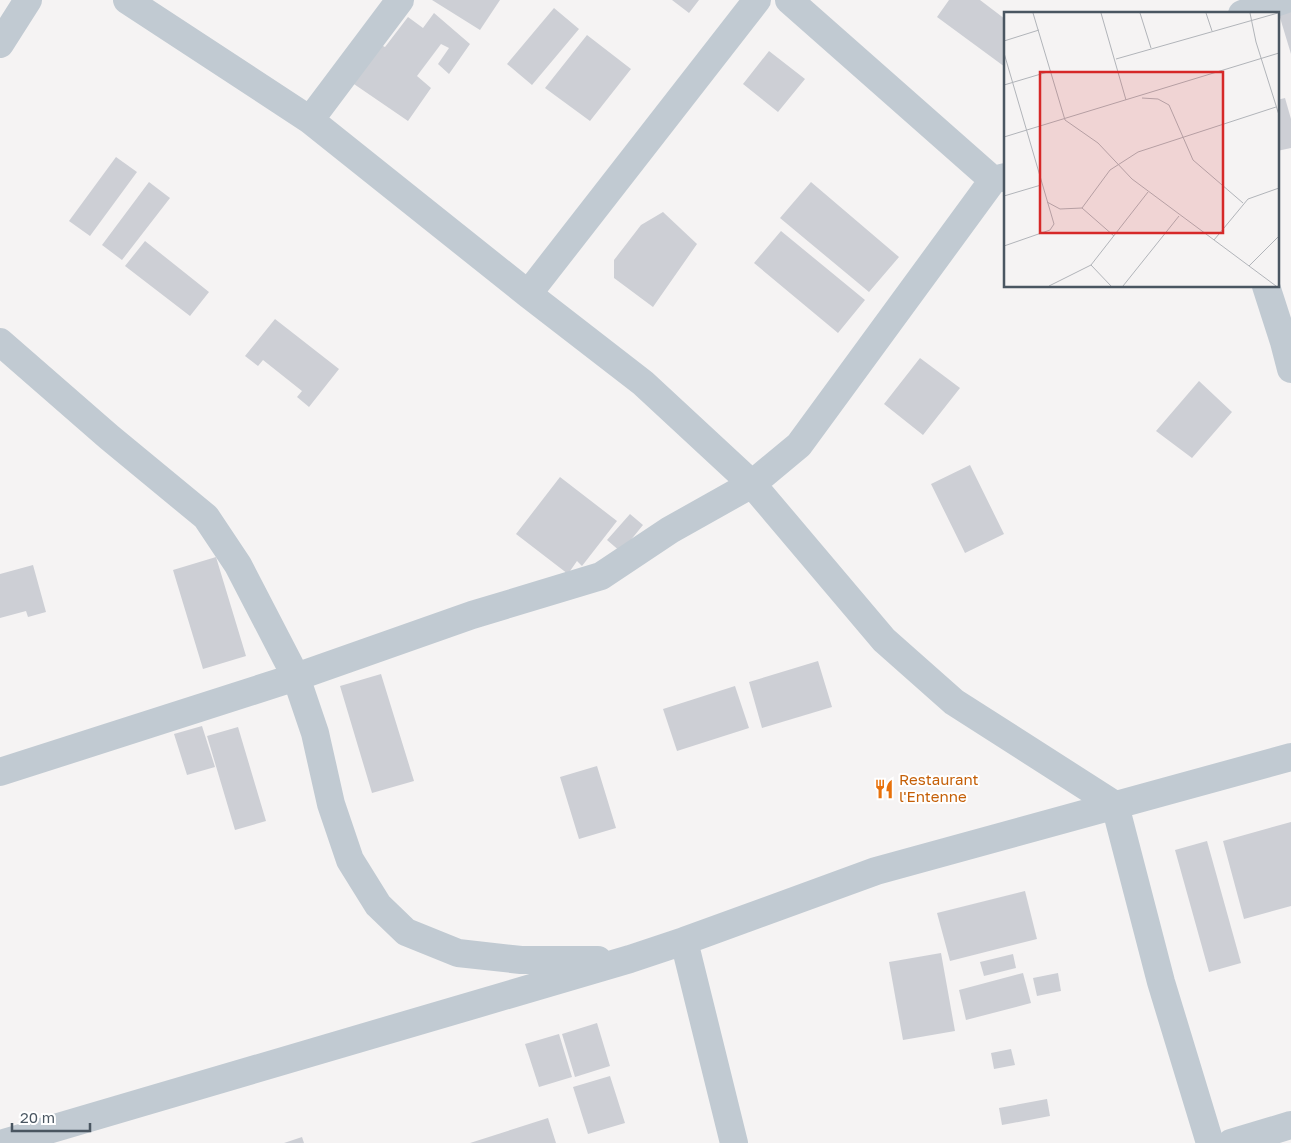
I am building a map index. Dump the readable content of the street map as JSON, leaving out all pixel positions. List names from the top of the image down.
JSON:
{
  "places": {
    "restaurant": ["Restaurant l'Entenne"]
  },
  "scale_bar": "20 m"
}
